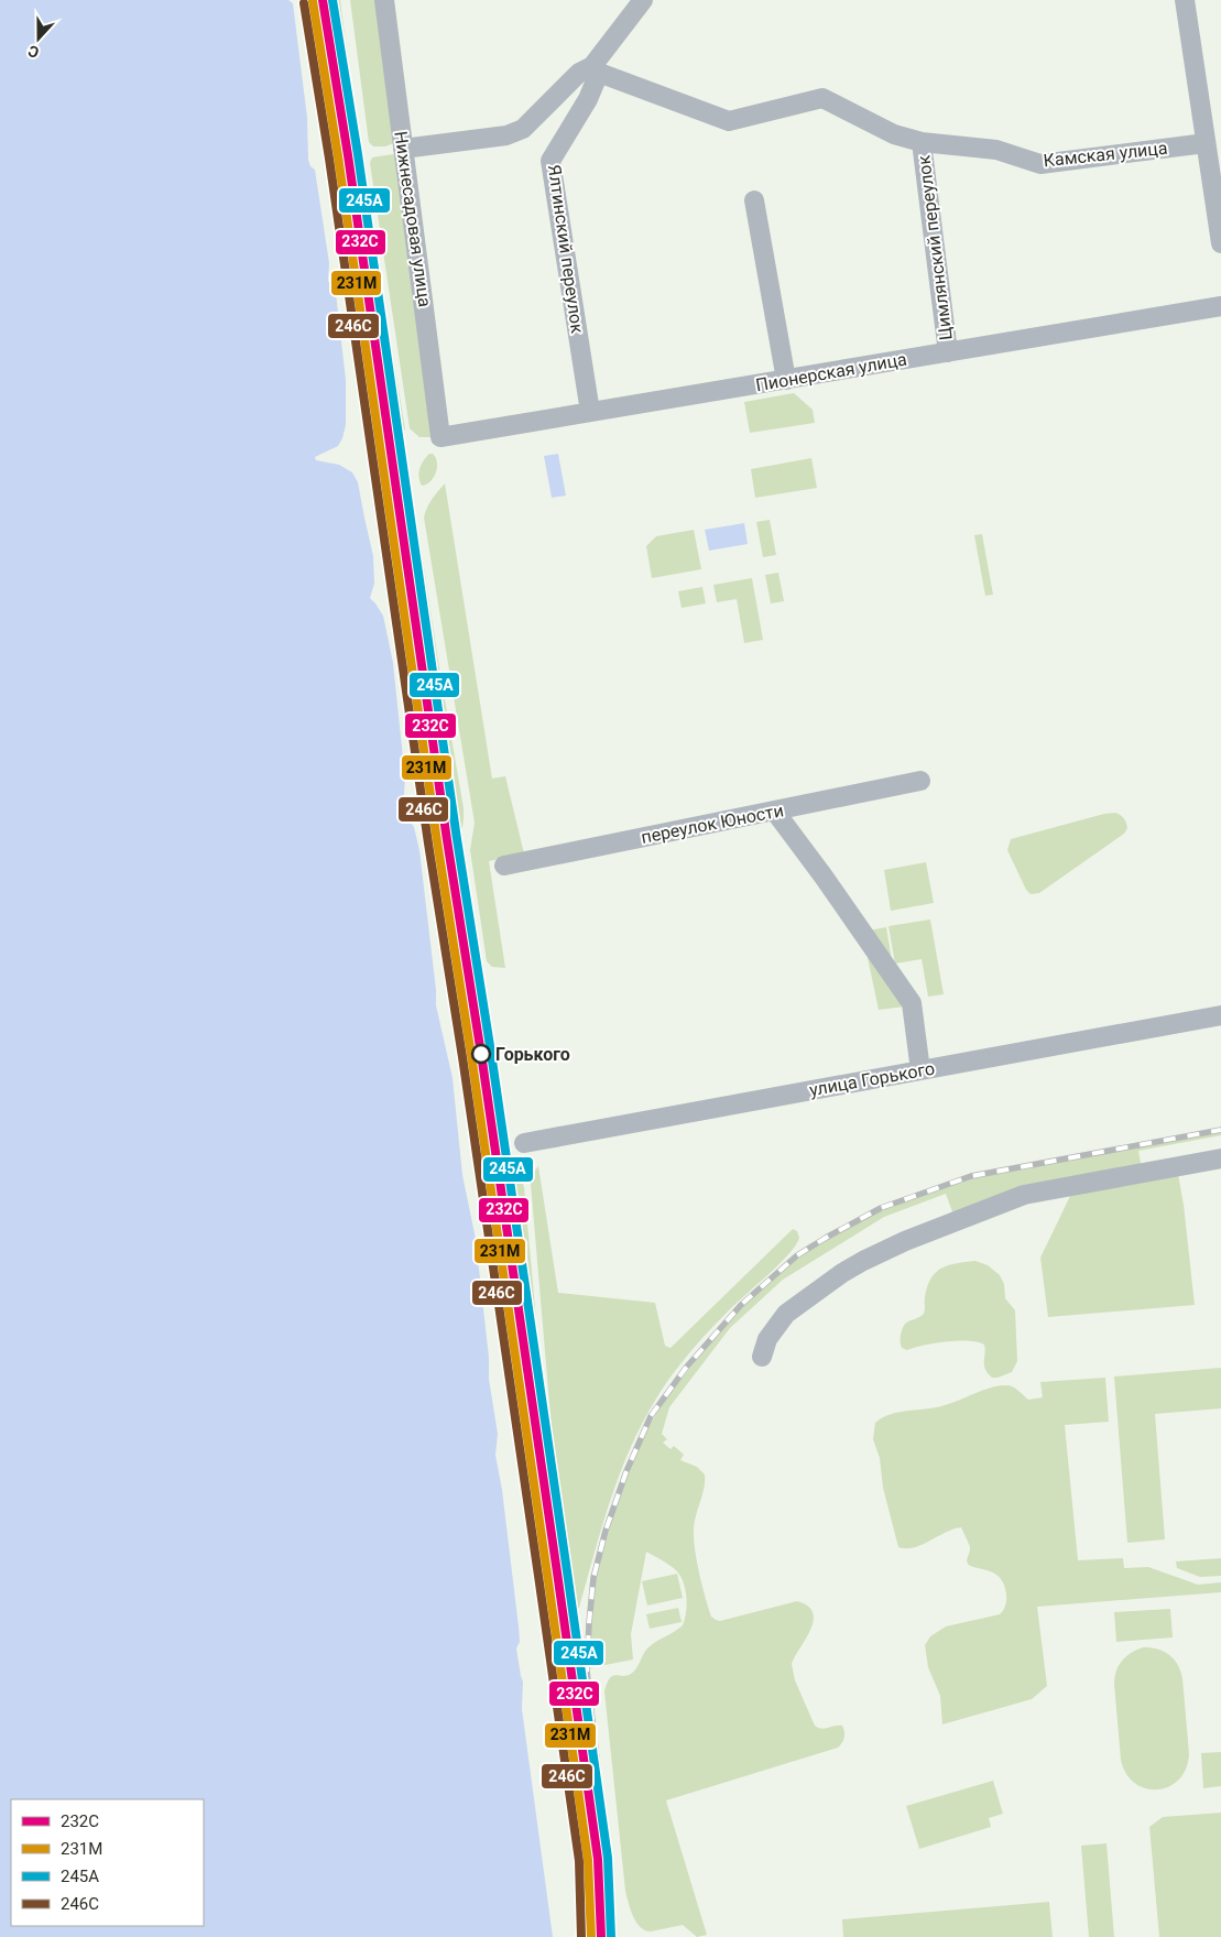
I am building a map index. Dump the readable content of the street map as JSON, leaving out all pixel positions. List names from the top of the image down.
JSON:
{
  "streets": {
    "street": [
      "Камская улица",
      "Нижнесадовая улица",
      "Цимлянский переулок",
      "Ялтинский переулок",
      "Пионерская улица",
      "переулок Юности",
      "улица Горького"
    ]
  },
  "crossings": [
    ["Камская улица", "Цимлянский переулок"],
    ["Камская улица", "Ялтинский переулок"],
    ["Нижнесадовая улица", "Пионерская улица"],
    ["Цимлянский переулок", "Пионерская улица"],
    ["Ялтинский переулок", "Пионерская улица"]
  ],
  "places": ["Горького"],
  "lines": [
    "transit line 232C",
    "transit line 245А",
    "transit line 231М",
    "transit line 246С"
  ],
  "legend": [
    "232C",
    "231М",
    "245А",
    "246С"
  ],
  "north": "bottom"
}
